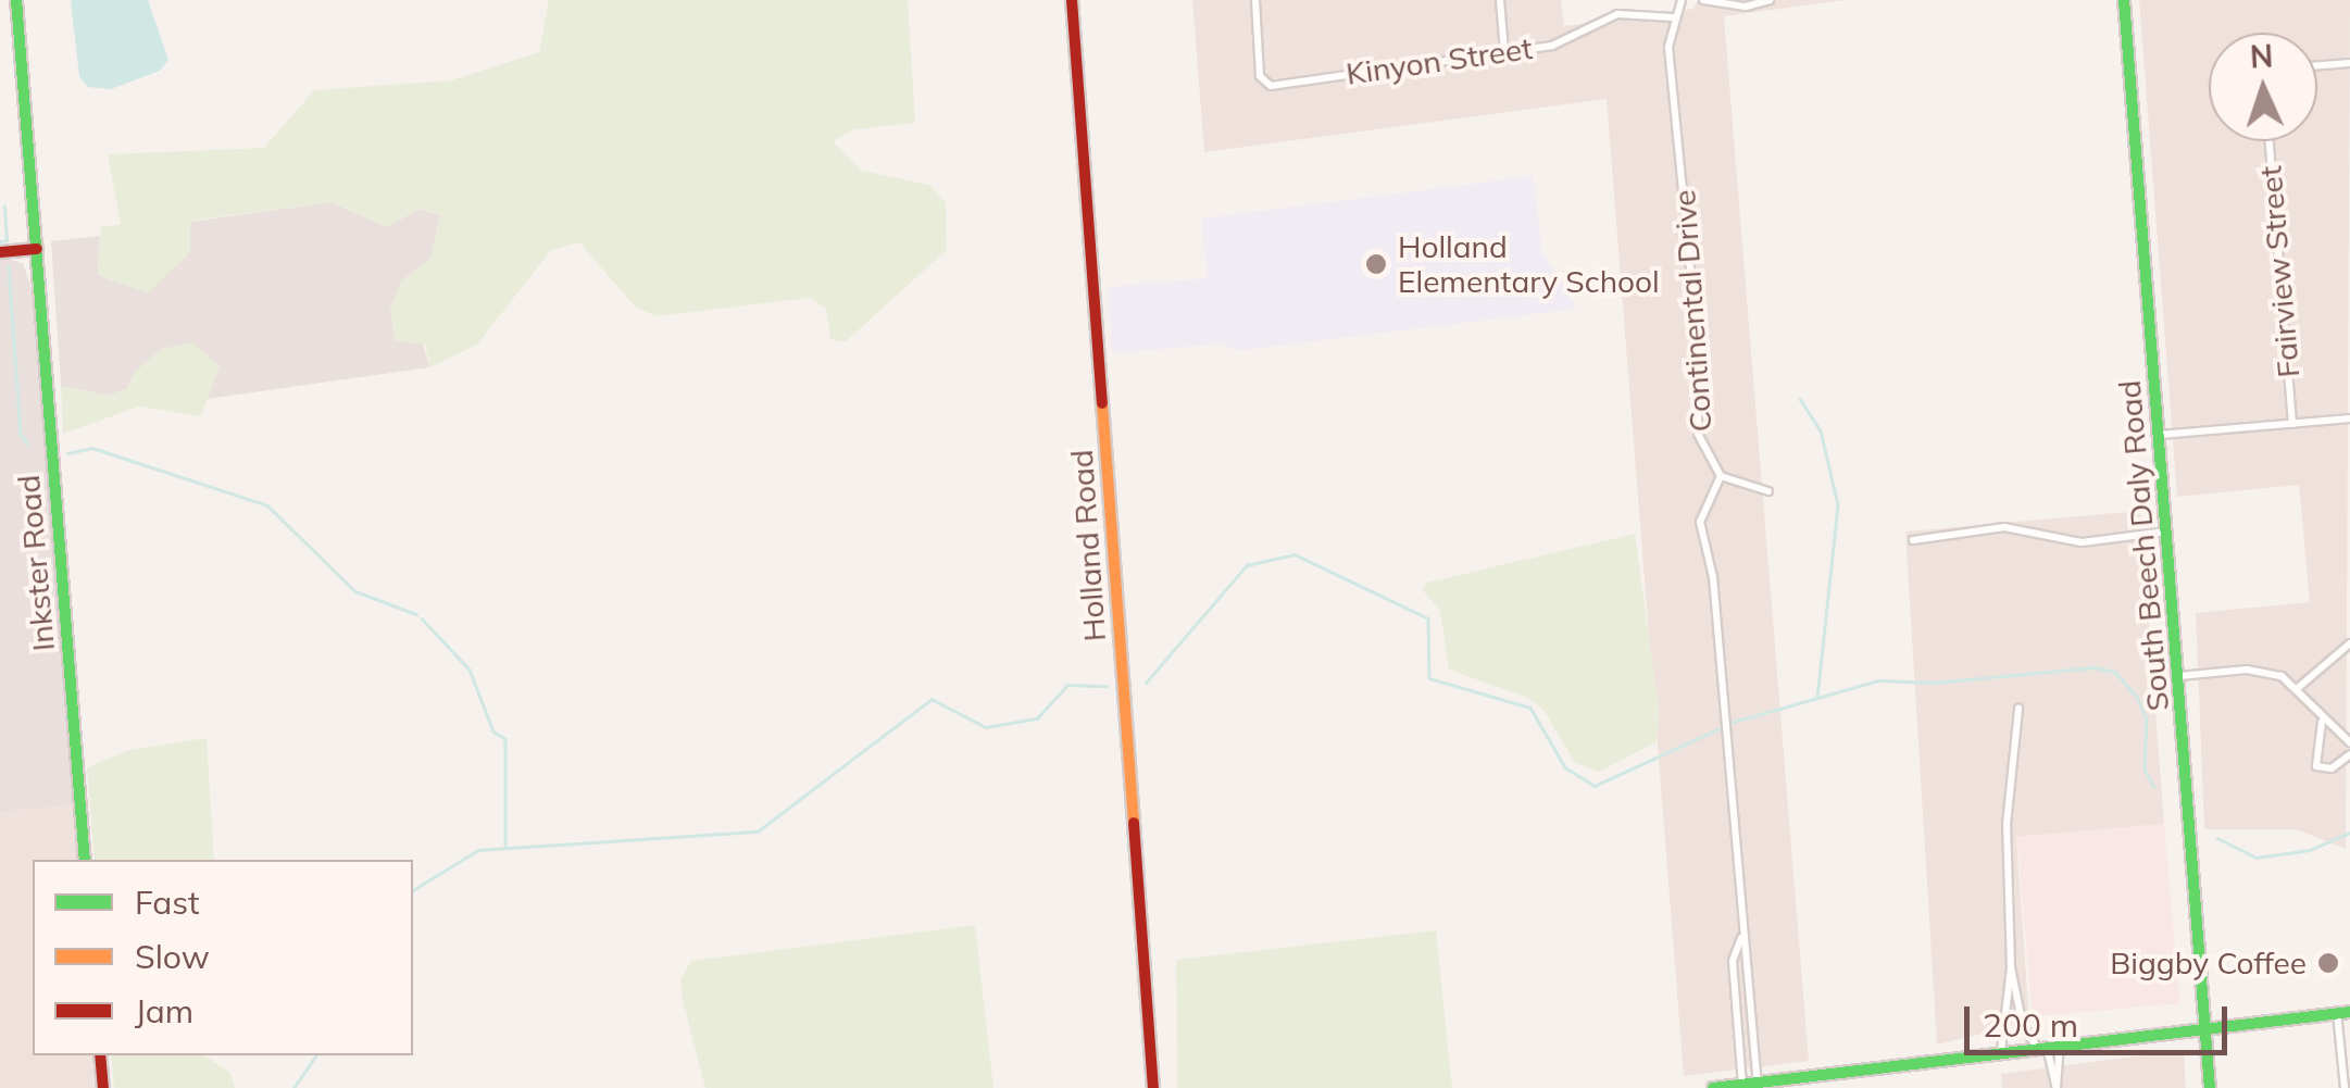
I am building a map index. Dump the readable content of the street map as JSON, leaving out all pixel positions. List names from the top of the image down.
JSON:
{
  "streets": {
    "street": [
      "Kinyon Street",
      "Fairview Street",
      "Continental Drive",
      "Holland Road",
      "South Beech Daly Road",
      "Inkster Road"
    ]
  },
  "crossings": [
    ["Kinyon Street", "Continental Drive"]
  ],
  "places": ["Holland Elementary School", "Biggby Coffee"],
  "legend": ["Fast", "Slow", "Jam"],
  "scale_bar": "200 m",
  "north": "top"
}
